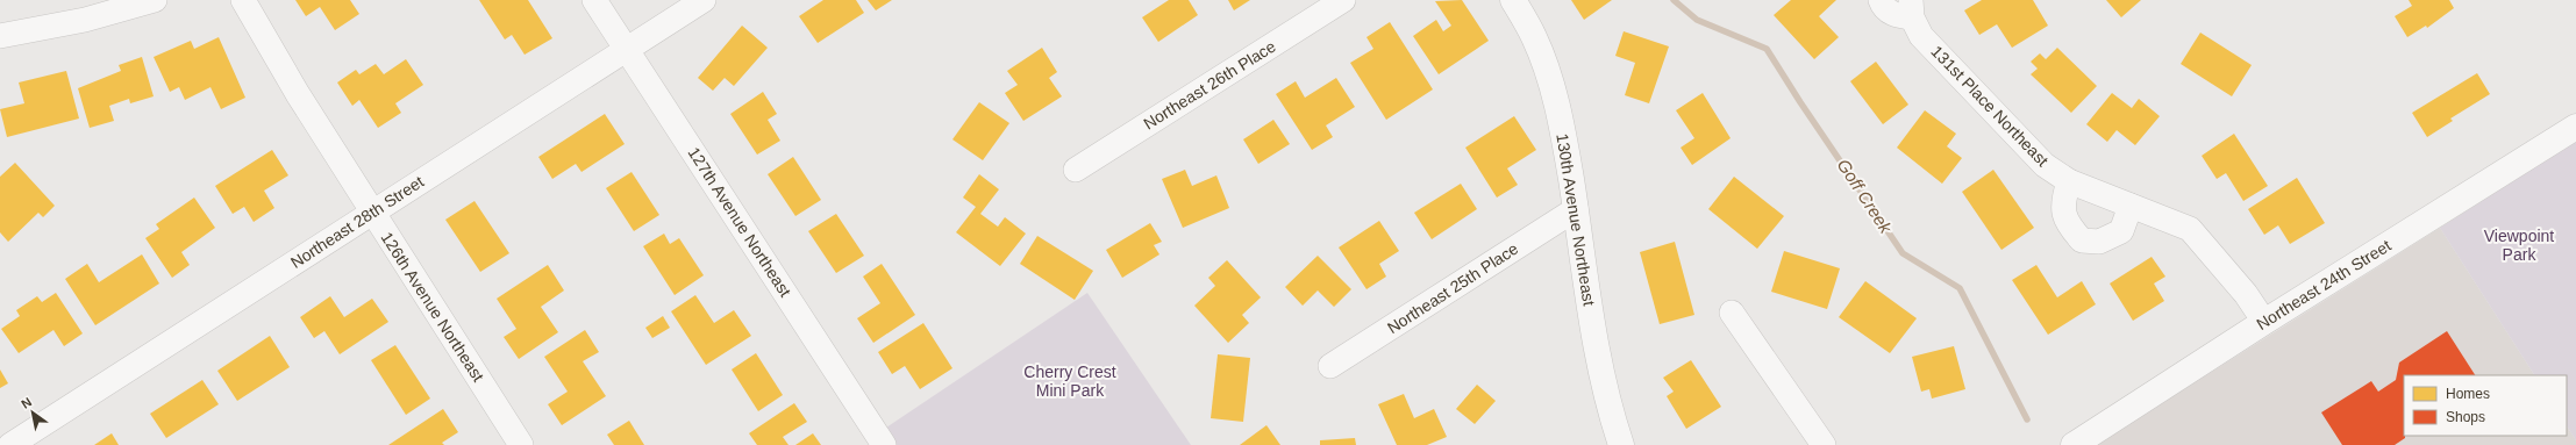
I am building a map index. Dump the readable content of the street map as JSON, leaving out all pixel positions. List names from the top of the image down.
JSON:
{
  "streets": {
    "street": [
      "Northeast 26th Place",
      "131st Place Northeast",
      "130th Avenue Northeast",
      "Northeast 28th Street",
      "127th Avenue Northeast",
      "Northeast 24th Street",
      "Northeast 25th Place",
      "126th Avenue Northeast"
    ]
  },
  "crossings": [
    ["131st Place Northeast", "Northeast 24th Street"],
    ["130th Avenue Northeast", "Northeast 25th Place"],
    ["Northeast 28th Street", "127th Avenue Northeast"],
    ["Northeast 28th Street", "126th Avenue Northeast"]
  ],
  "water": ["Goff Creek"],
  "parks": ["Viewpoint Park", "Cherry Crest Mini Park"],
  "legend": ["Homes", "Shops"],
  "north": "top left"
}
